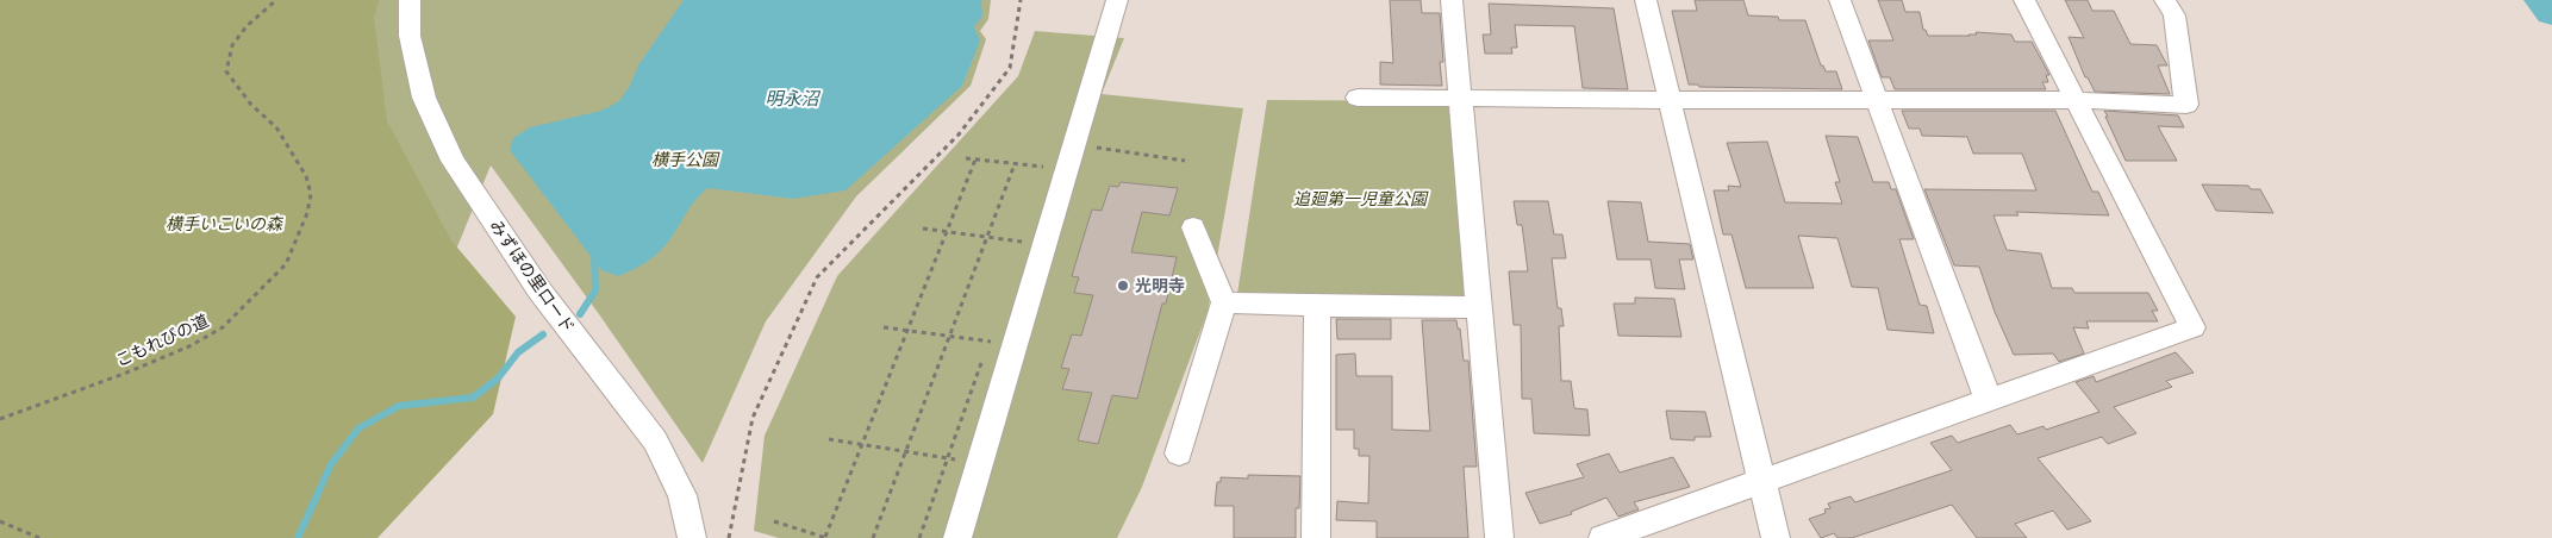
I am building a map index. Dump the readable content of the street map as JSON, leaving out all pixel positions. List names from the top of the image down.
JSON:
{
  "streets": {
    "street": ["みずほの里ロード"],
    "path": ["こもれびの道"]
  },
  "water": ["明永沼"],
  "parks": ["横手公園", "追廻第一児童公園", "横手いこいの森"],
  "places": ["光明寺"]
}
